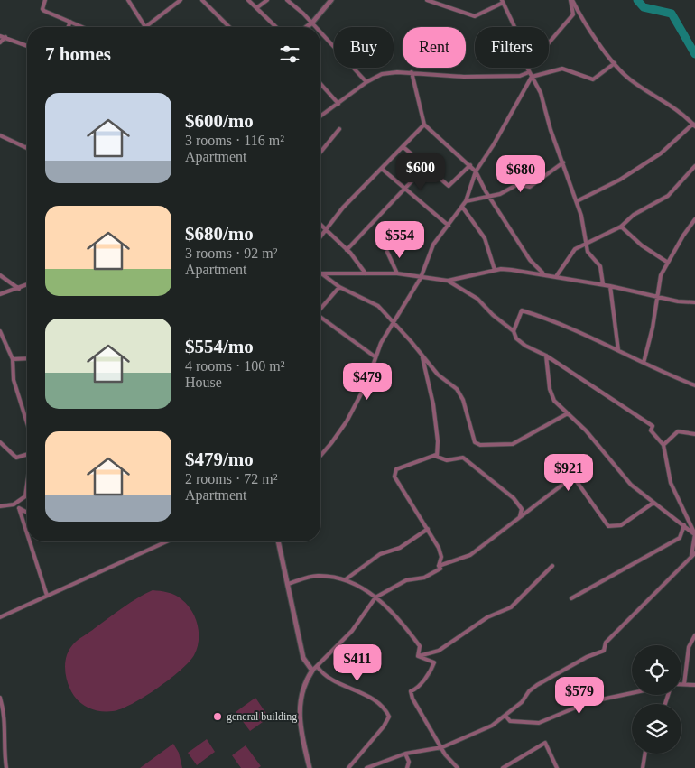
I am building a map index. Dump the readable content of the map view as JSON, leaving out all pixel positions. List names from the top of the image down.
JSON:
{
  "places": ["general building"],
  "page": {
    "chip": ["Buy", "Rent", "Filters"],
    "heading": "7 homes",
    "list": [
      {
        "name": "$600/mo",
        "note": "3 rooms · 116 m² · Apartment"
      },
      {
        "name": "$680/mo",
        "note": "3 rooms · 92 m² · Apartment"
      },
      {
        "name": "$554/mo",
        "note": "4 rooms · 100 m² · House"
      },
      {
        "name": "$479/mo",
        "note": "2 rooms · 72 m² · Apartment"
      }
    ],
    "price": [
      "$600",
      "$680",
      "$554",
      "$479",
      "$921",
      "$411",
      "$579"
    ]
  }
}
